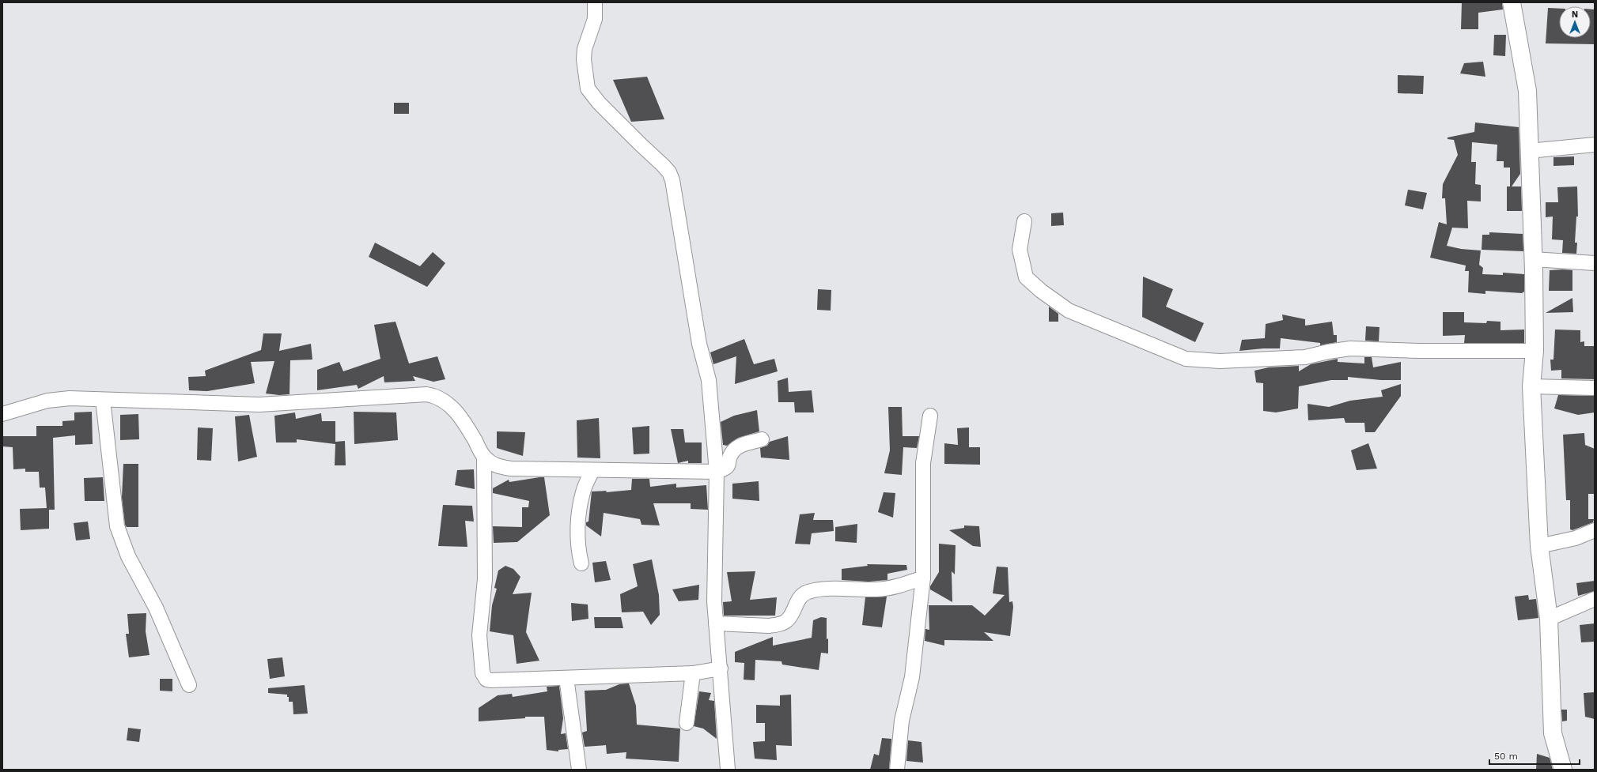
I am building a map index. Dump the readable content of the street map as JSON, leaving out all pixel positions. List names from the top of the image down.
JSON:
{
  "scale_bar": "50 m",
  "north": "top"
}
